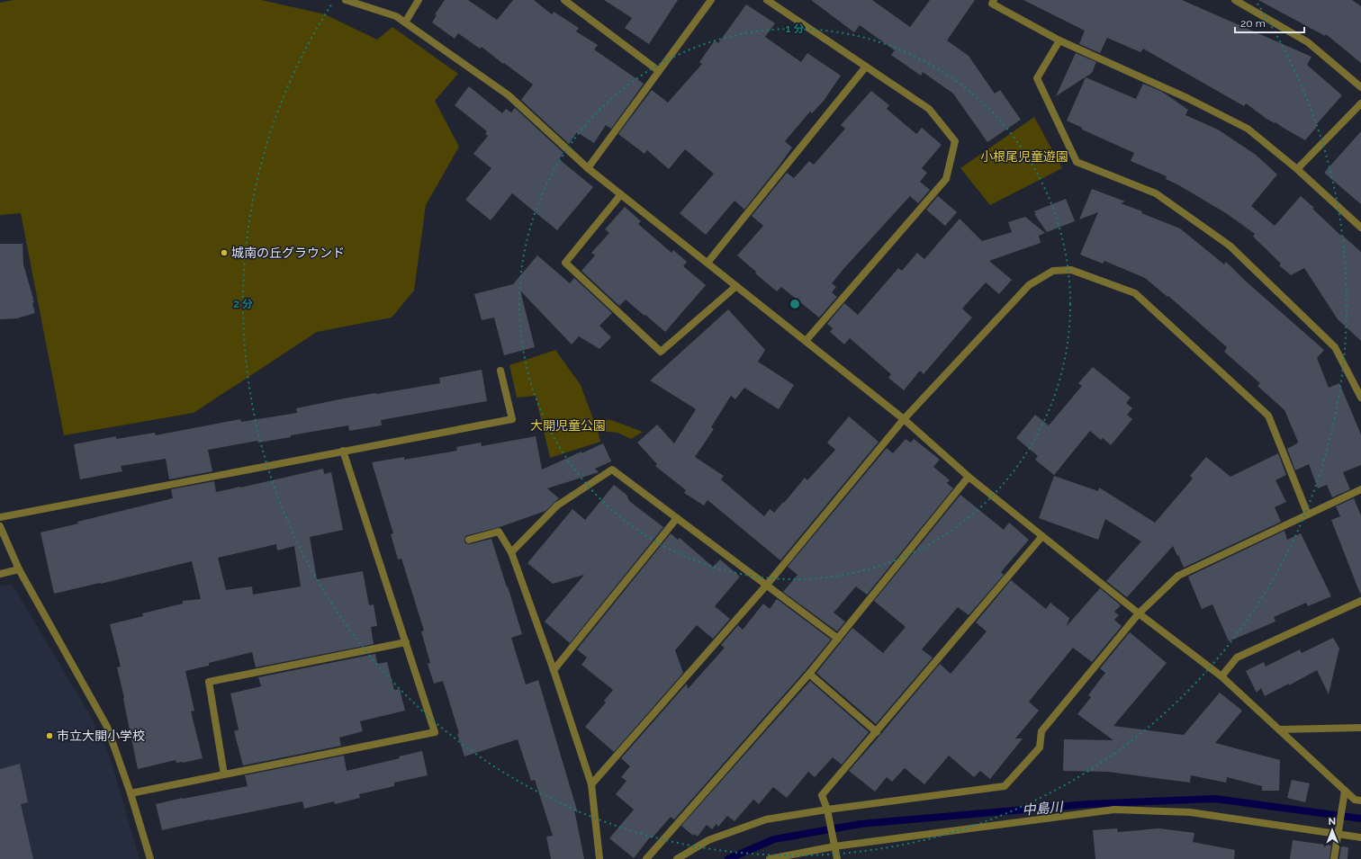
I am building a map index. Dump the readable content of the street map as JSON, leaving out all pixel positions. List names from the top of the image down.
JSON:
{
  "water": ["中島川"],
  "parks": ["小根尾児童遊園", "大開児童公園"],
  "places": ["城南の丘グラウンド", "市立大開小学校"],
  "scale_bar": "20 m",
  "north": "top",
  "rings": ["1 分", "2 分"]
}
